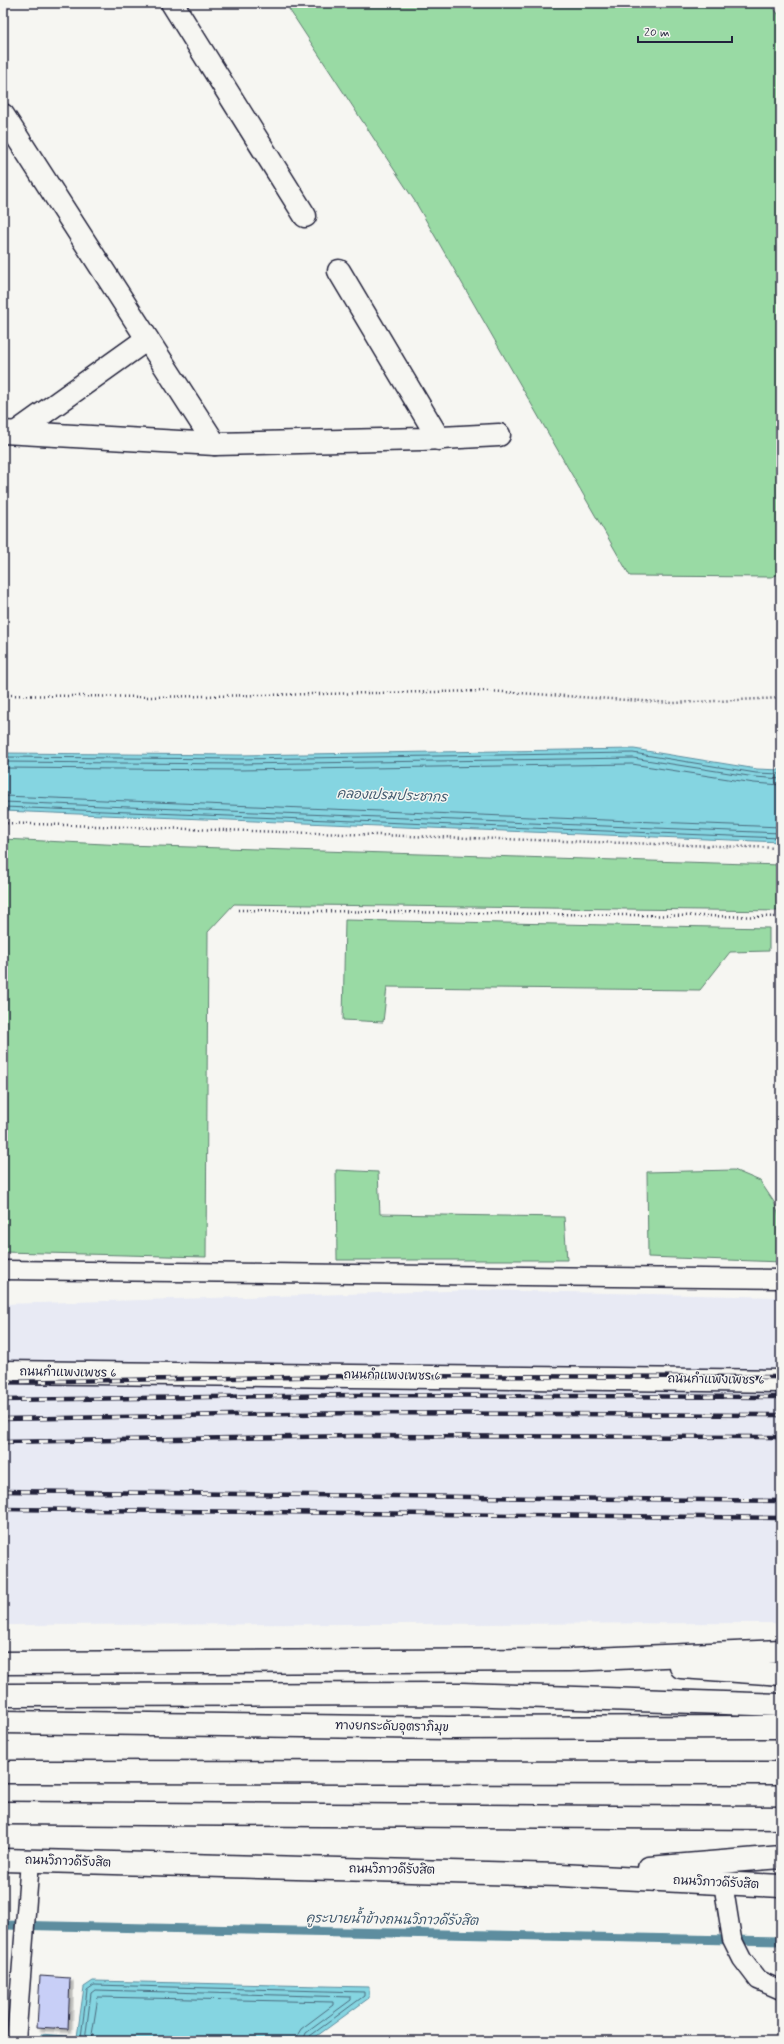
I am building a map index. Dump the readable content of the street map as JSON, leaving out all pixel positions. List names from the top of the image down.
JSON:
{
  "streets": {
    "main road": ["ถนนกำแพงเพชร 6", "ทางยกระดับอุตราภิมุข", "ถนนวิภาวดีรังสิต"]
  },
  "water": ["คลองเปรมประชากร", "คูระบายน้ำข้างถนนวิภาวดีรังสิต"],
  "scale_bar": "20 m"
}
